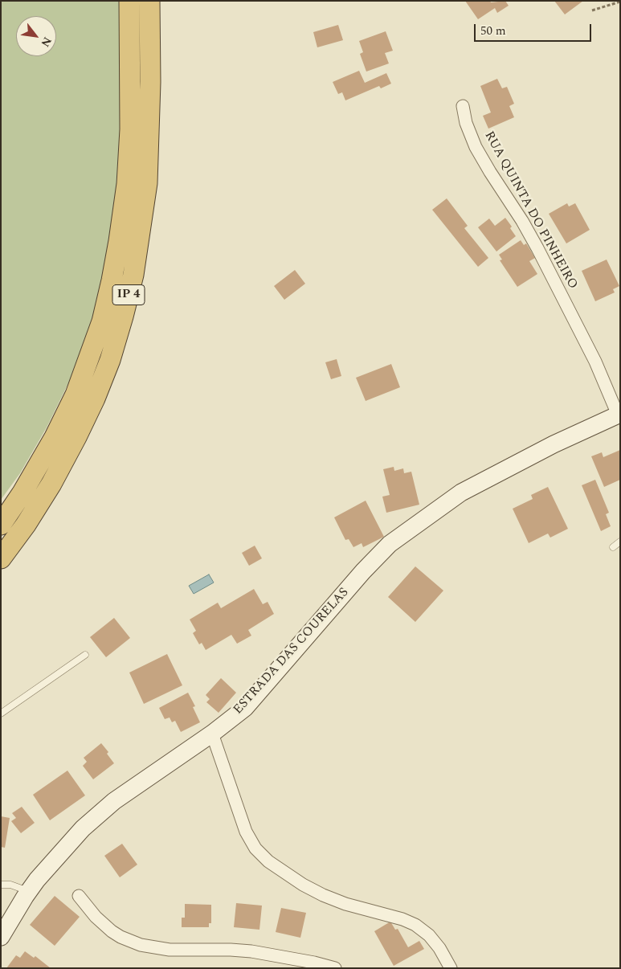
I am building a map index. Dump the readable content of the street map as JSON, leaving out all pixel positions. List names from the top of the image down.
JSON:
{
  "streets": {
    "highway": ["IP 4"],
    "main road": ["ESTRADA DAS COURELAS"],
    "street": ["RUA QUINTA DO PINHEIRO"]
  },
  "crossings": [
    ["RUA QUINTA DO PINHEIRO", "ESTRADA DAS COURELAS"]
  ],
  "scale_bar": "50 m",
  "north": "bottom right"
}
